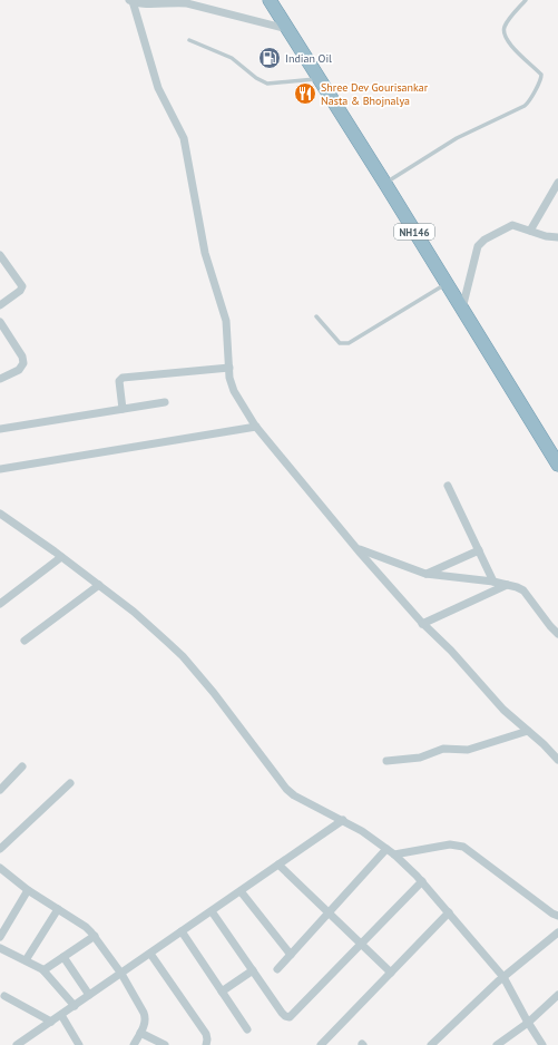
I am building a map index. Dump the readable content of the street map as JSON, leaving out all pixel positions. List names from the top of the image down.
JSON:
{
  "streets": {
    "highway": ["NH146"]
  },
  "places": {
    "fuel station": ["Indian Oil"],
    "restaurant": ["Shree Dev Gourisankar Nasta & Bhojnalya"]
  }
}
